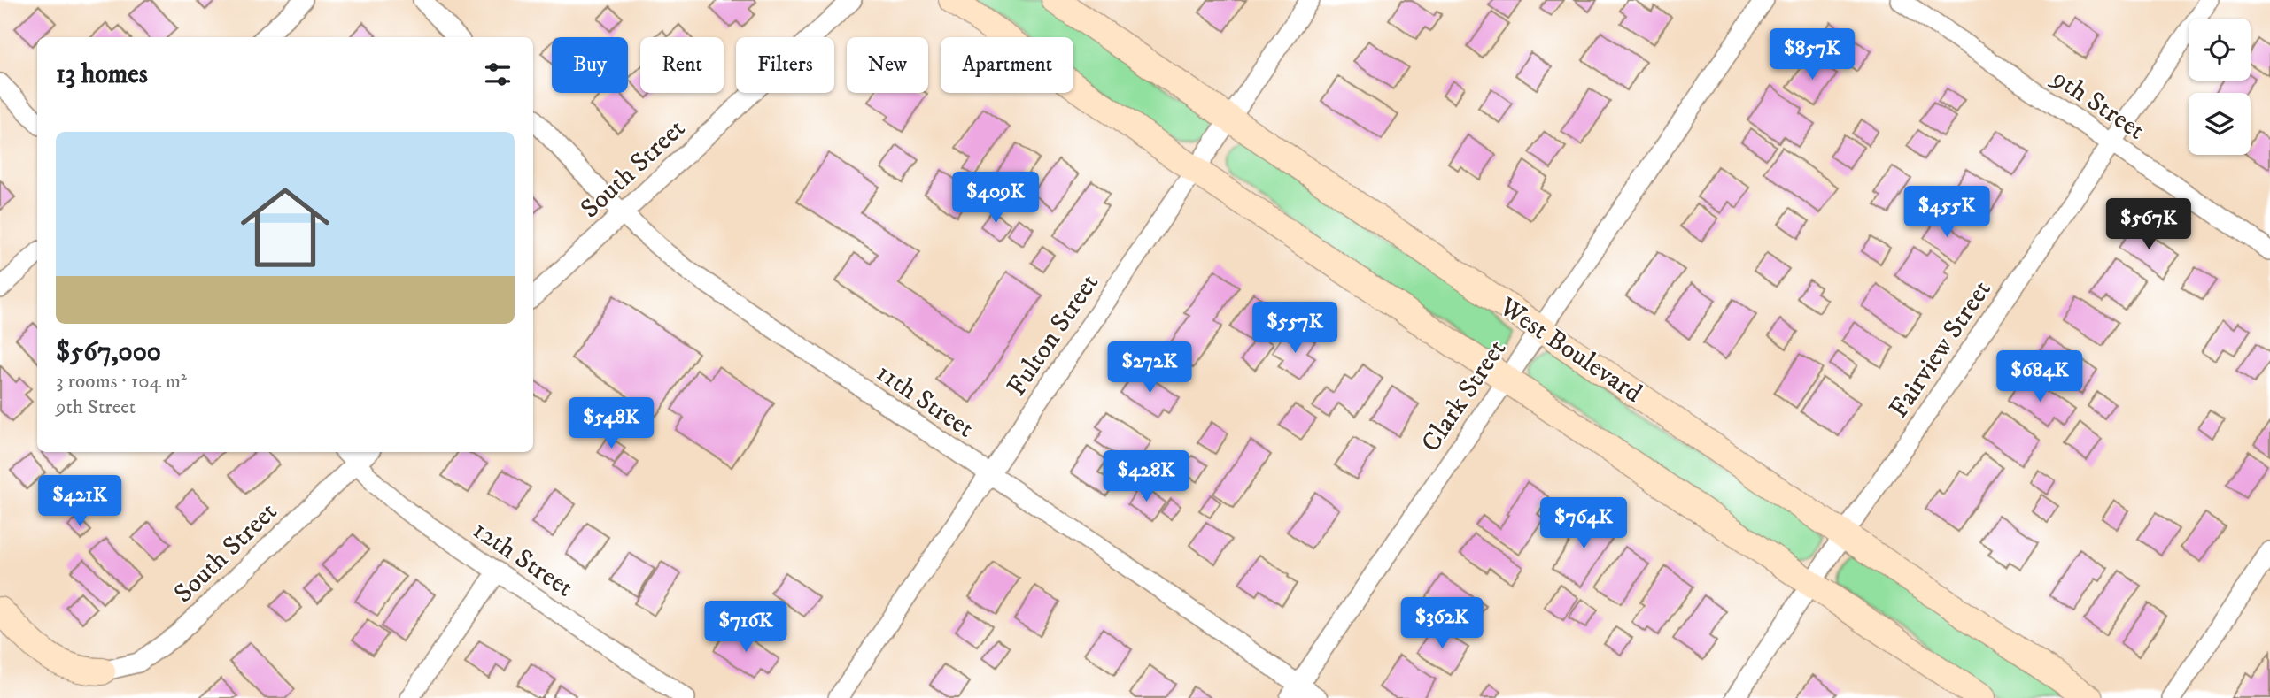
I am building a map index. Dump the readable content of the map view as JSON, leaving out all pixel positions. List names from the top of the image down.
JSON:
{
  "streets": {
    "street": [
      "9th Street",
      "South Street",
      "Fulton Street",
      "Fairview Street",
      "West Boulevard",
      "Clark Street",
      "11th Street",
      "12th Street"
    ]
  },
  "crossings": [
    ["9th Street", "Fairview Street"],
    ["South Street", "11th Street"],
    ["South Street", "12th Street"],
    ["Fulton Street", "West Boulevard"],
    ["Fulton Street", "11th Street"],
    ["Fairview Street", "West Boulevard"],
    ["West Boulevard", "Clark Street"],
    ["Clark Street", "11th Street"]
  ],
  "page": {
    "price": [
      "$857K",
      "$409K",
      "$455K",
      "$567K",
      "$557K",
      "$272K",
      "$684K",
      "$548K",
      "$428K",
      "$421K",
      "$764K",
      "$362K",
      "$716K"
    ],
    "chip": [
      "Buy",
      "Rent",
      "Filters",
      "New",
      "Apartment"
    ],
    "heading": "13 homes",
    "list": [
      {
        "name": "$567,000",
        "note": "3 rooms · 104 m² · 9th Street"
      }
    ]
  }
}
